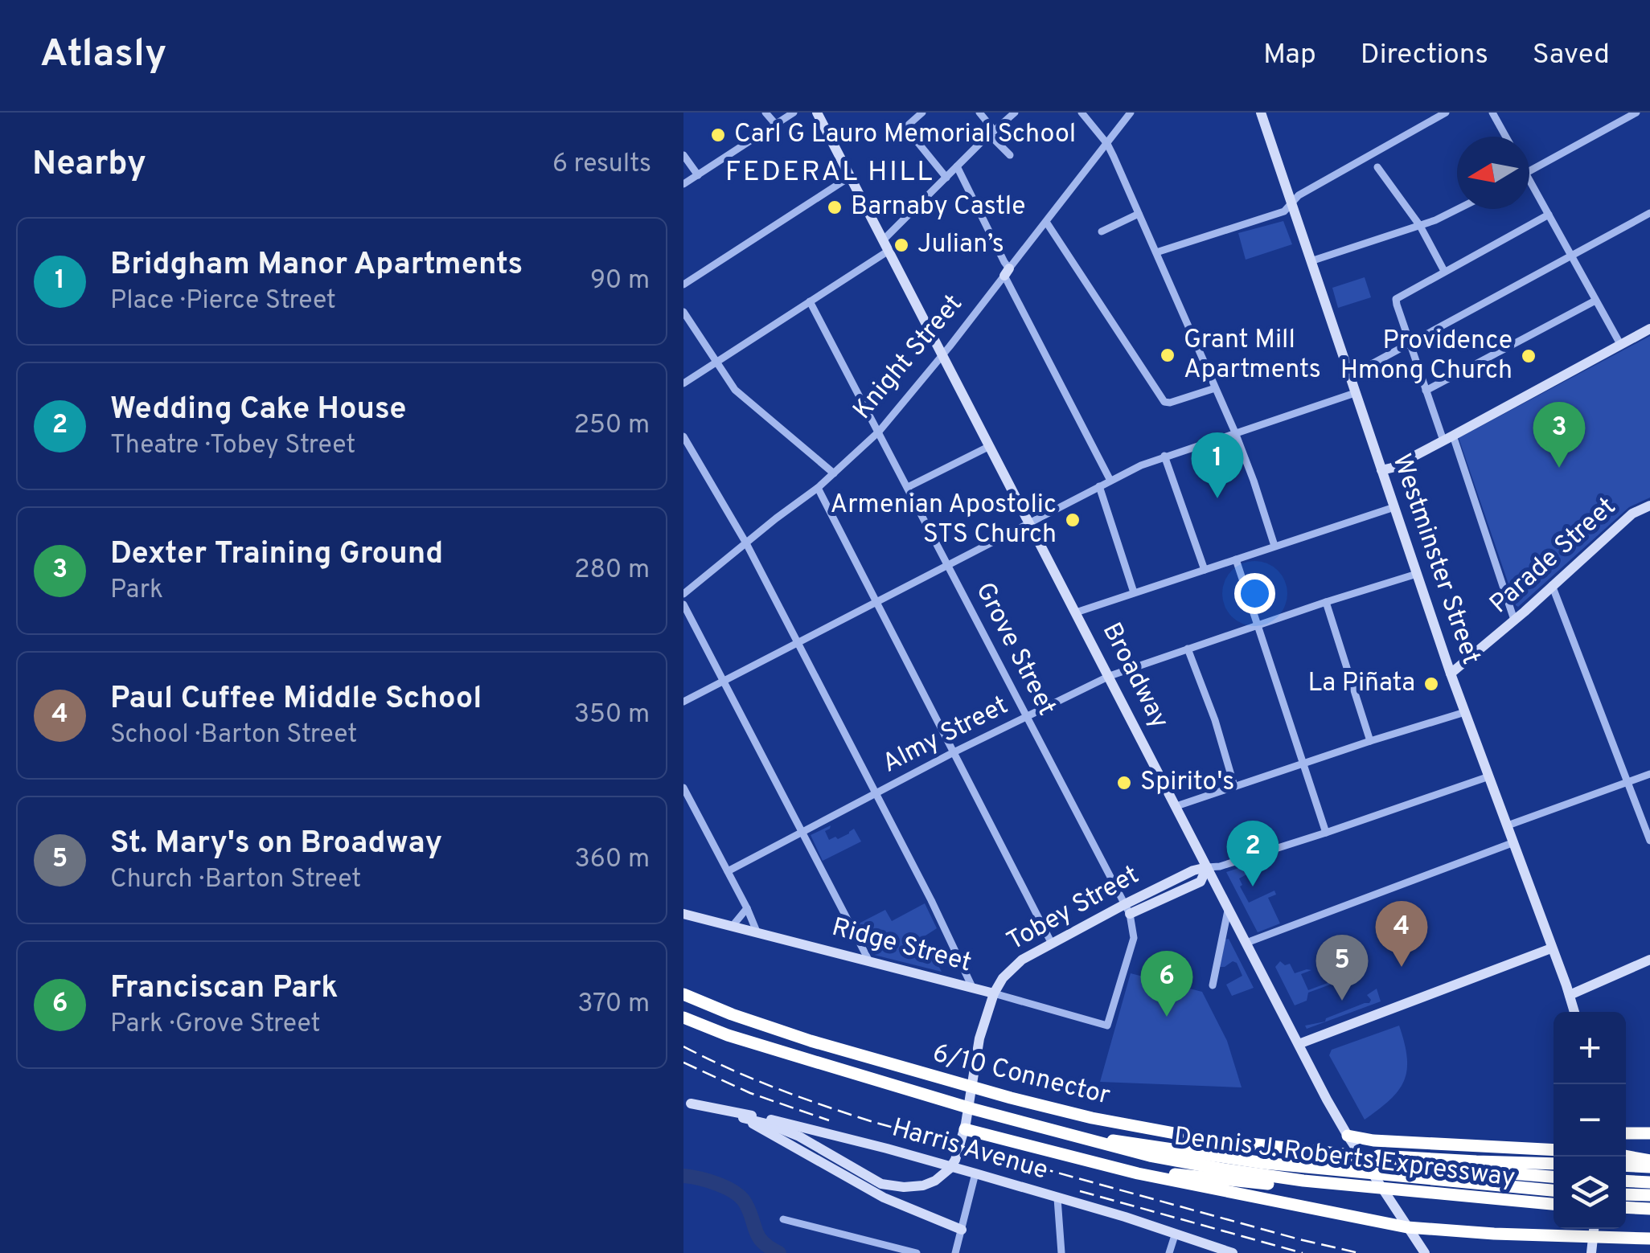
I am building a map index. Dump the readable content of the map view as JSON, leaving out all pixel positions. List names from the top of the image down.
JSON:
{
  "streets": {
    "highway": ["6/10 Connector", "Dennis J. Roberts Expressway"],
    "main road": [
      "Parade Street",
      "Westminster Street",
      "Broadway",
      "Tobey Street",
      "Ridge Street",
      "Harris Avenue"
    ],
    "street": ["Knight Street", "Grove Street", "Almy Street"]
  },
  "crossings": [
    ["Knight Street", "Grove Street"],
    ["Knight Street", "Broadway"],
    ["Parade Street", "Westminster Street"],
    ["Westminster Street", "Almy Street"],
    ["Westminster Street", "Tobey Street"],
    ["Grove Street", "Almy Street"],
    ["Grove Street", "Tobey Street"],
    ["Grove Street", "Ridge Street"],
    ["Broadway", "Almy Street"],
    ["Broadway", "Tobey Street"],
    ["Broadway", "6/10 Connector"],
    ["Broadway", "Dennis J. Roberts Expressway"],
    ["Tobey Street", "Ridge Street"],
    ["Tobey Street", "Harris Avenue"],
    ["6/10 Connector", "Dennis J. Roberts Expressway"]
  ],
  "districts": ["FEDERAL HILL"],
  "places": [
    "Carl G Lauro Memorial School",
    "Barnaby Castle",
    "Julian’s",
    "Grant Mill Apartments",
    "Providence Hmong Church",
    "Armenian Apostolic STS Church",
    "La Piñata",
    "Spirito's"
  ],
  "north": "left",
  "page": {
    "header": "Atlasly",
    "nav": ["Map", "Directions", "Saved"],
    "heading": ["Nearby", "6 results"],
    "list": [
      {
        "mark": "1",
        "name": "Bridgham Manor Apartments",
        "note": "Place · Pierce Street",
        "value": "90 m"
      },
      {
        "mark": "2",
        "name": "Wedding Cake House",
        "note": "Theatre · Tobey Street",
        "value": "250 m"
      },
      {
        "mark": "3",
        "name": "Dexter Training Ground",
        "note": "Park",
        "value": "280 m"
      },
      {
        "mark": "4",
        "name": "Paul Cuffee Middle School",
        "note": "School · Barton Street",
        "value": "350 m"
      },
      {
        "mark": "5",
        "name": "St. Mary's on Broadway",
        "note": "Church · Barton Street",
        "value": "360 m"
      },
      {
        "mark": "6",
        "name": "Franciscan Park",
        "note": "Park · Grove Street",
        "value": "370 m"
      }
    ],
    "pins": [
      "3",
      "1",
      "2",
      "4",
      "5",
      "6"
    ],
    "map_buttons": ["+", "−"]
  }
}
